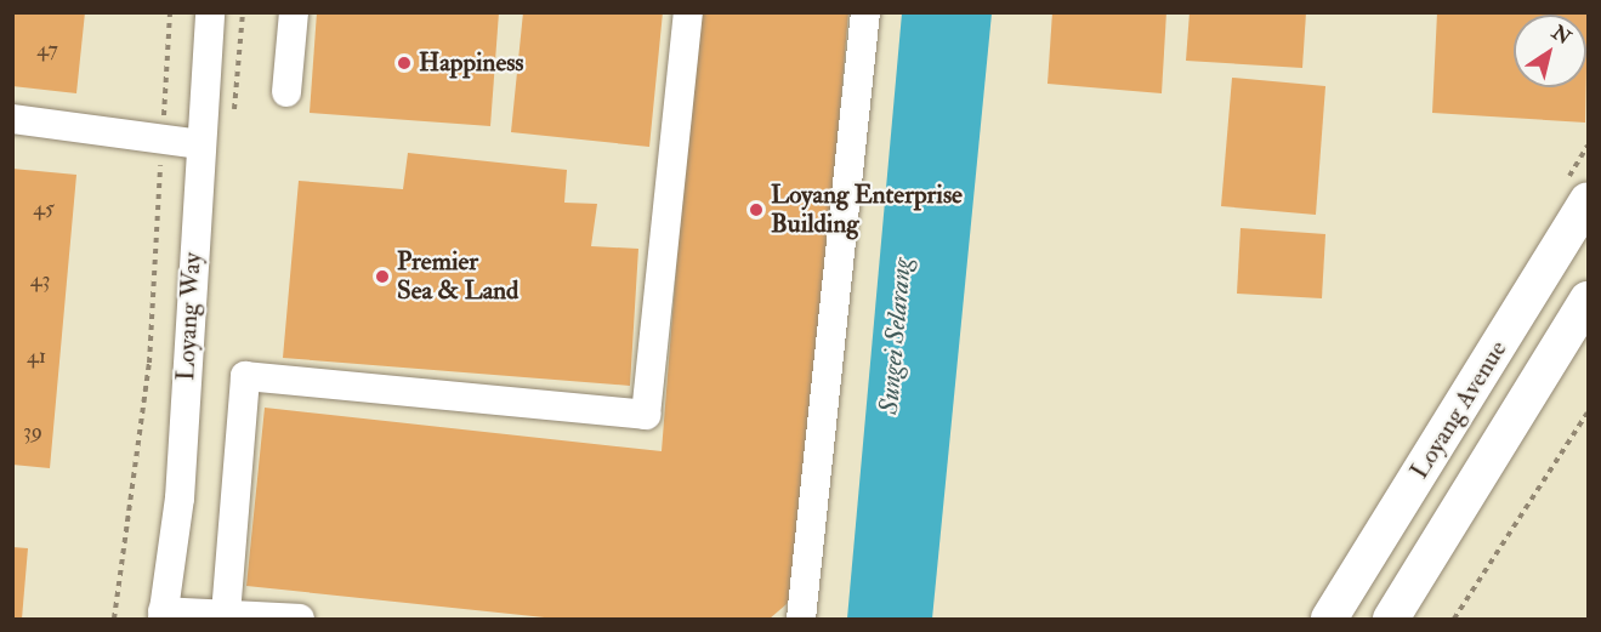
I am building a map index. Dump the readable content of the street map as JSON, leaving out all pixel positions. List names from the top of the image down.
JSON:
{
  "streets": {
    "main road": ["Loyang Avenue"],
    "street": ["Loyang Way"]
  },
  "water": ["Sungei Selarang"],
  "places": ["Happiness", "Loyang Enterprise Building", "Premier Sea & Land"],
  "house_numbers": [
    "47",
    "45",
    "43",
    "41",
    "39"
  ],
  "north": "top right"
}
